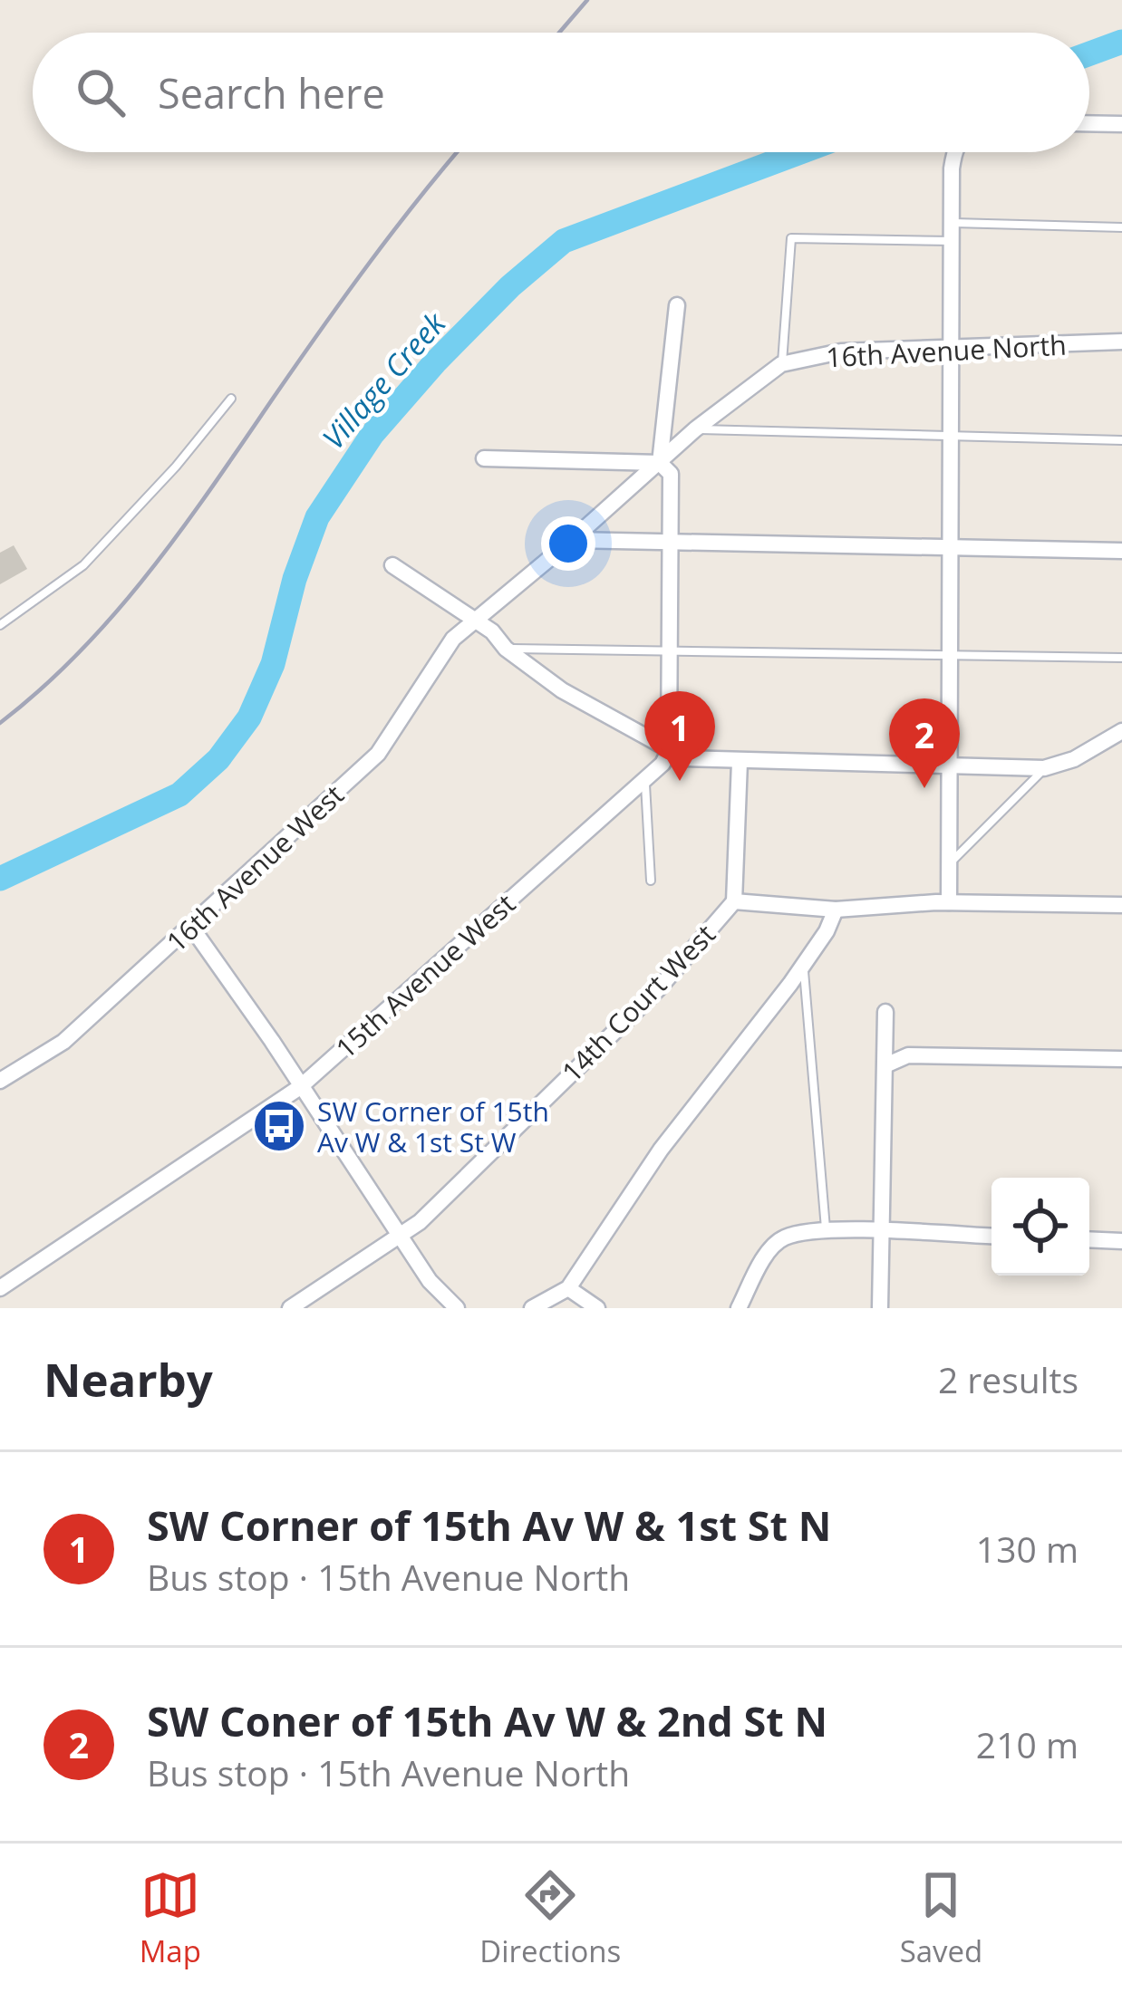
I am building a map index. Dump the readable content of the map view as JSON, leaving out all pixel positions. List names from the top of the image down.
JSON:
{
  "streets": {
    "street": [
      "16th Avenue North",
      "16th Avenue West",
      "15th Avenue West",
      "14th Court West"
    ]
  },
  "crossings": [
    ["16th Avenue North", "16th Avenue West"]
  ],
  "water": ["Village Creek"],
  "places": {
    "bus stop": ["SW Corner of 15th Av W & 1st St W"]
  },
  "page": {
    "search": "Search here",
    "pins": ["1", "2"],
    "heading": ["Nearby", "2 results"],
    "list": [
      {
        "mark": "1",
        "name": "SW Corner of 15th Av W & 1st St N",
        "note": "Bus stop · 15th Avenue North",
        "value": "130 m"
      },
      {
        "mark": "2",
        "name": "SW Coner of 15th Av W & 2nd St N",
        "note": "Bus stop · 15th Avenue North",
        "value": "210 m"
      }
    ],
    "nav": ["Map", "Directions", "Saved"]
  }
}
